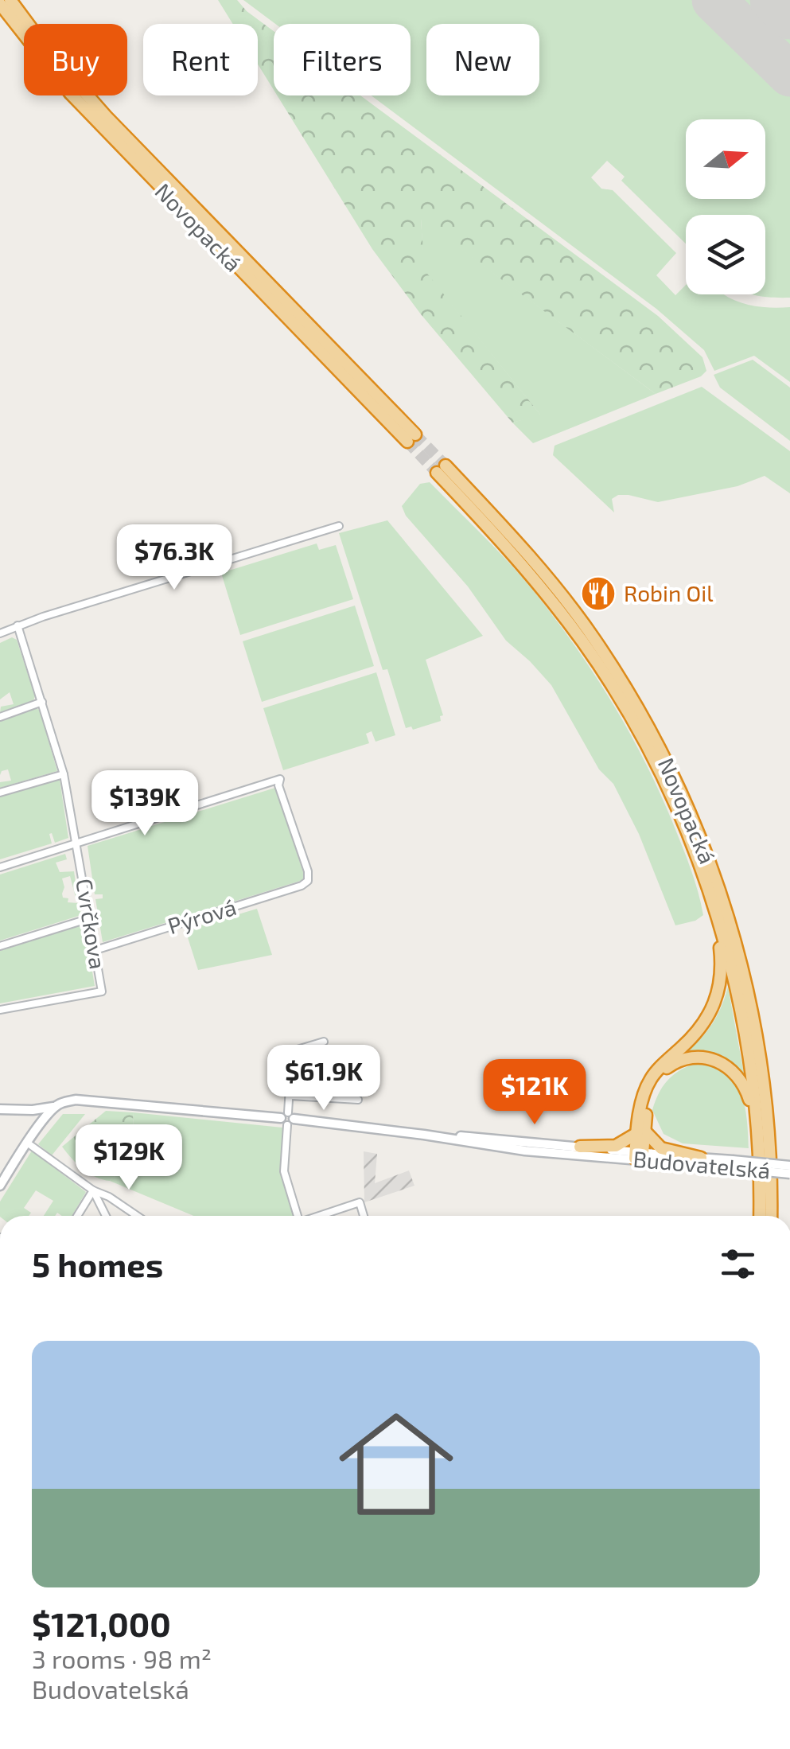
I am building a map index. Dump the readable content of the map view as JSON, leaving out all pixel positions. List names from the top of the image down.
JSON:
{
  "streets": {
    "highway": ["Novopacká"],
    "street": ["Pýrová", "Cvrčkova", "Budovatelská"]
  },
  "crossings": [
    ["Pýrová", "Cvrčkova"]
  ],
  "places": {
    "restaurant": ["Robin Oil"]
  },
  "north": "right",
  "page": {
    "chip": [
      "Buy",
      "Rent",
      "Filters",
      "New"
    ],
    "price": [
      "$76.3K",
      "$139K",
      "$61.9K",
      "$121K",
      "$129K"
    ],
    "heading": "5 homes",
    "list": [
      {
        "name": "$121,000",
        "note": "3 rooms · 98 m² · Budovatelská"
      }
    ]
  }
}
